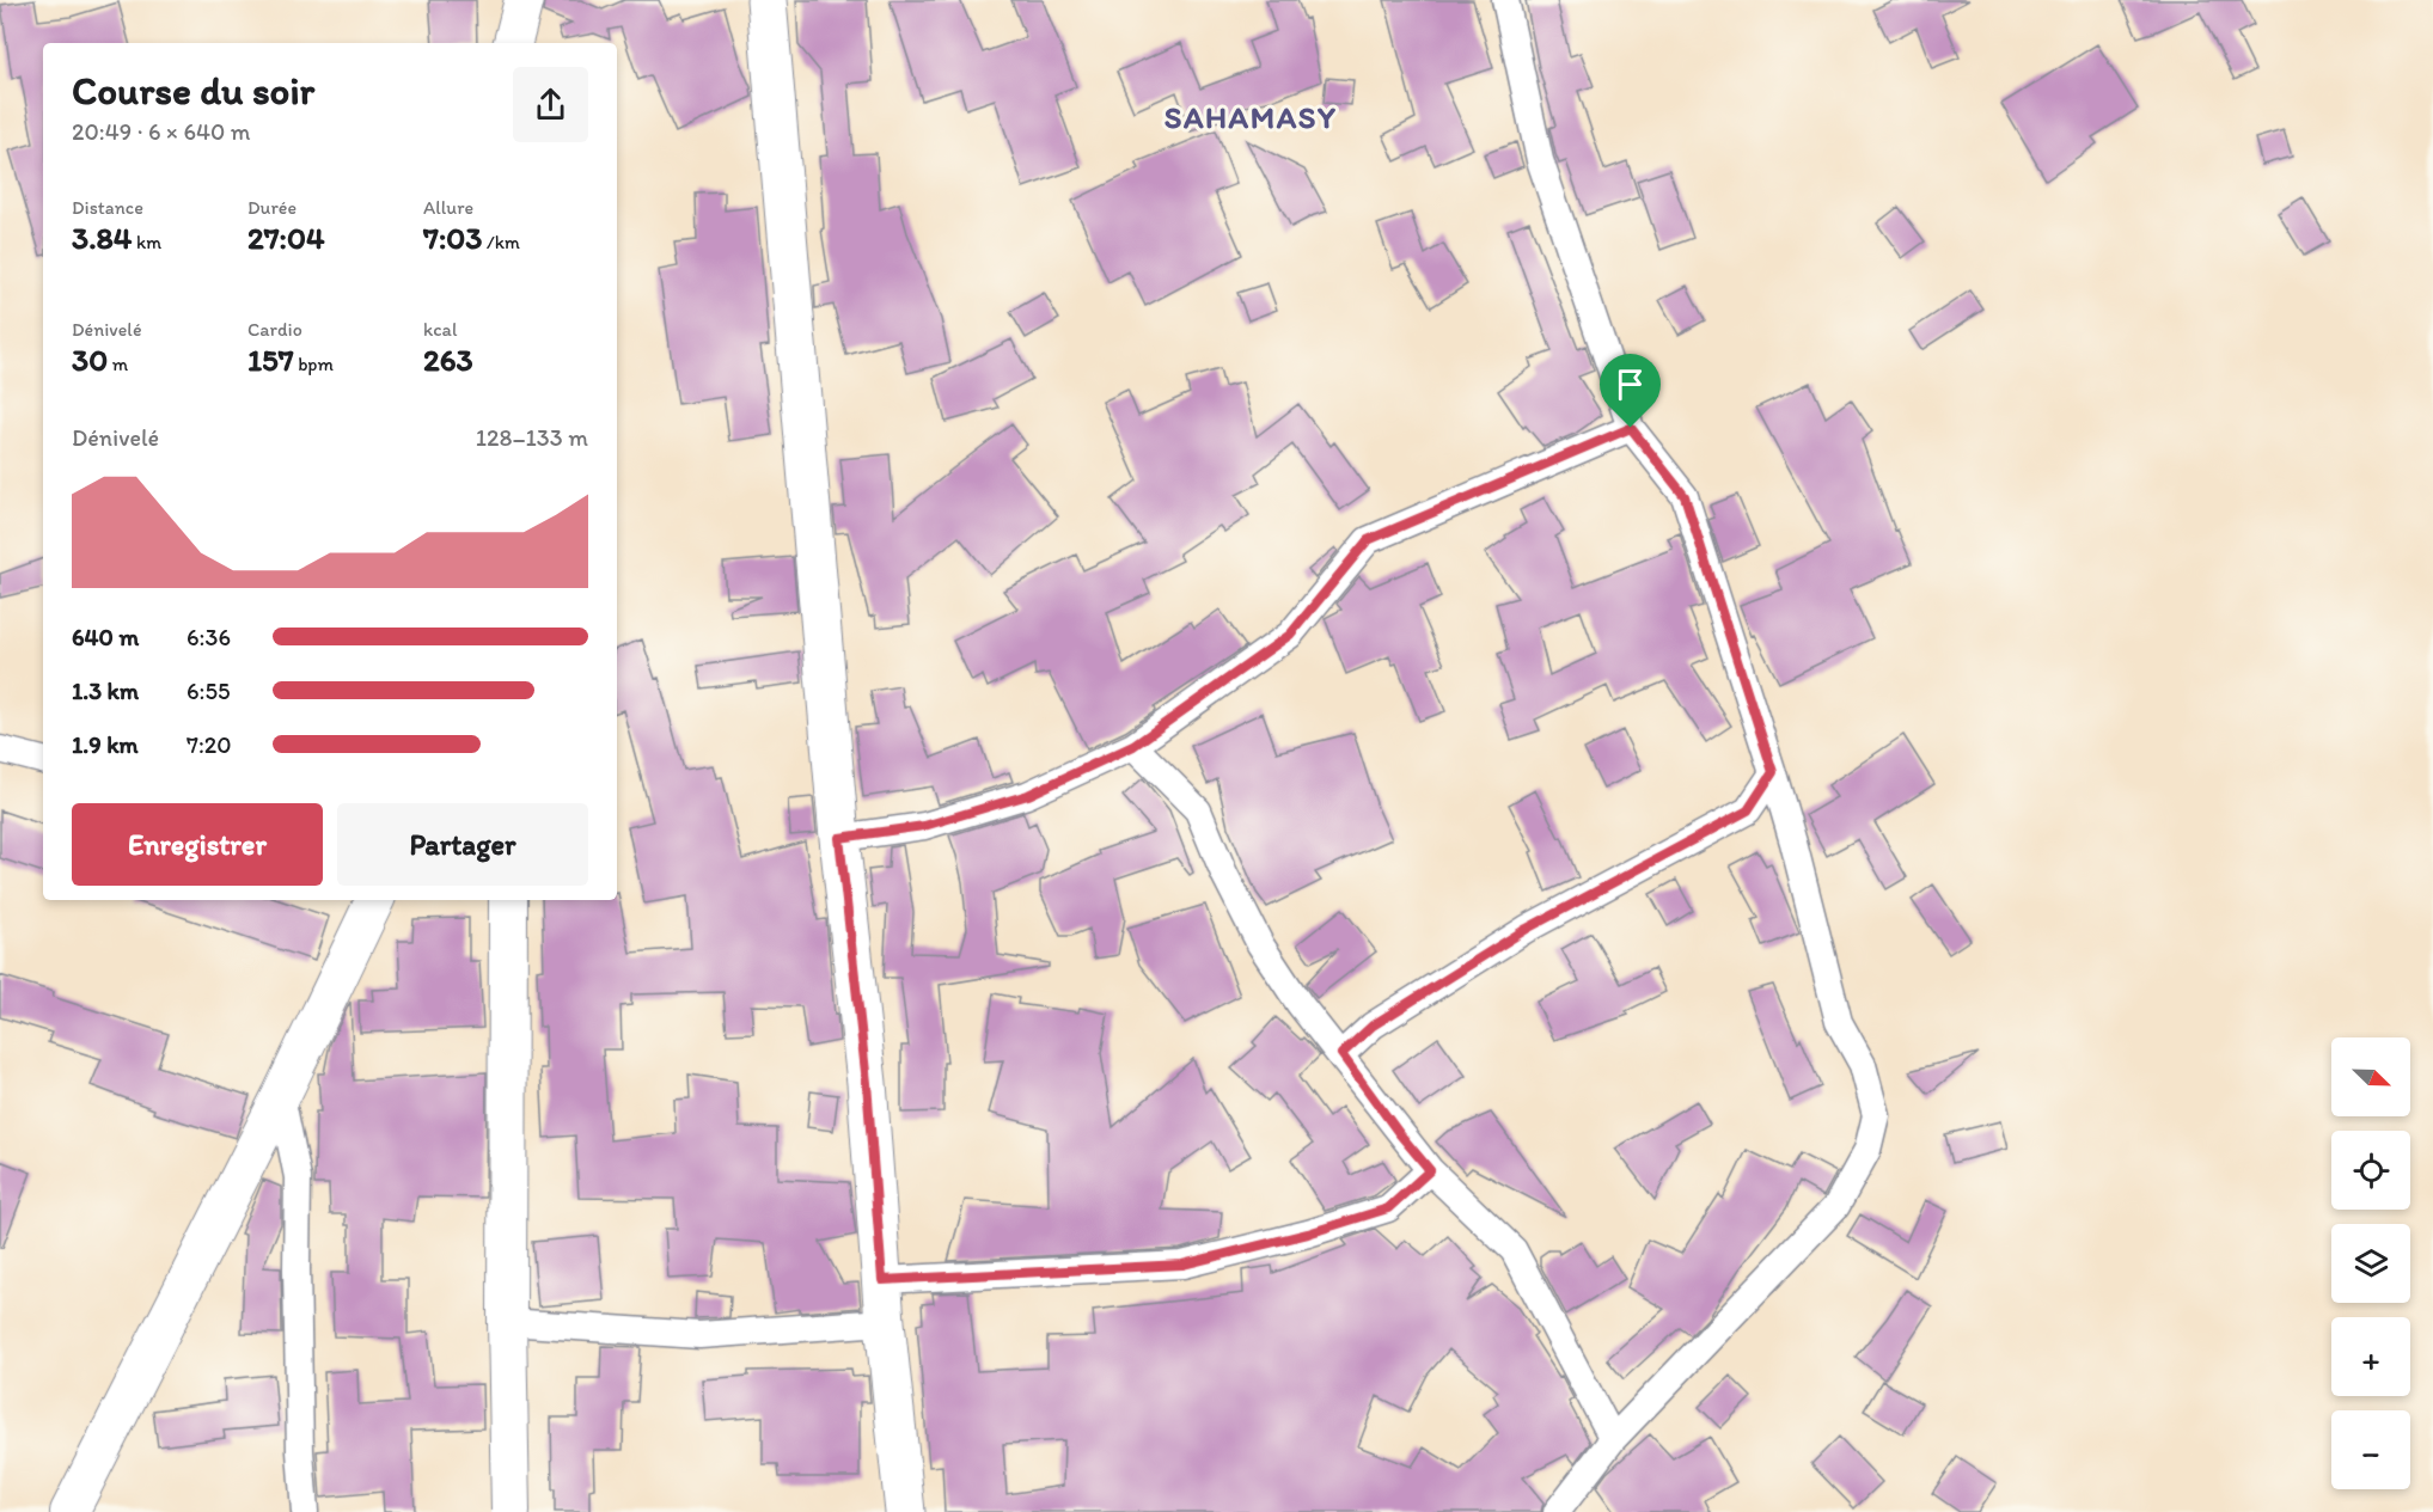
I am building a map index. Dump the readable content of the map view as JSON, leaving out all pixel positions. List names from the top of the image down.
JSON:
{
  "districts": ["SAHAMASY"],
  "north": "bottom right",
  "page": {
    "heading": ["Course du soir", "20:49 · 6 × 640 m"],
    "stats": [
      ["Distance", "3.84 km"],
      ["Durée", "27:04"],
      ["Allure", "7:03 /km"],
      ["Dénivelé", "30 m"],
      ["Cardio", "157 bpm"],
      ["kcal", "263"]
    ],
    "chart": ["Dénivelé", "128–133 m"],
    "list": [
      {
        "name": "640 m",
        "note": "6:36"
      },
      {
        "name": "1.3 km",
        "note": "6:55"
      },
      {
        "name": "1.9 km",
        "note": "7:20"
      }
    ],
    "buttons": ["Enregistrer", "Partager"],
    "map_buttons": ["+", "−"]
  }
}
